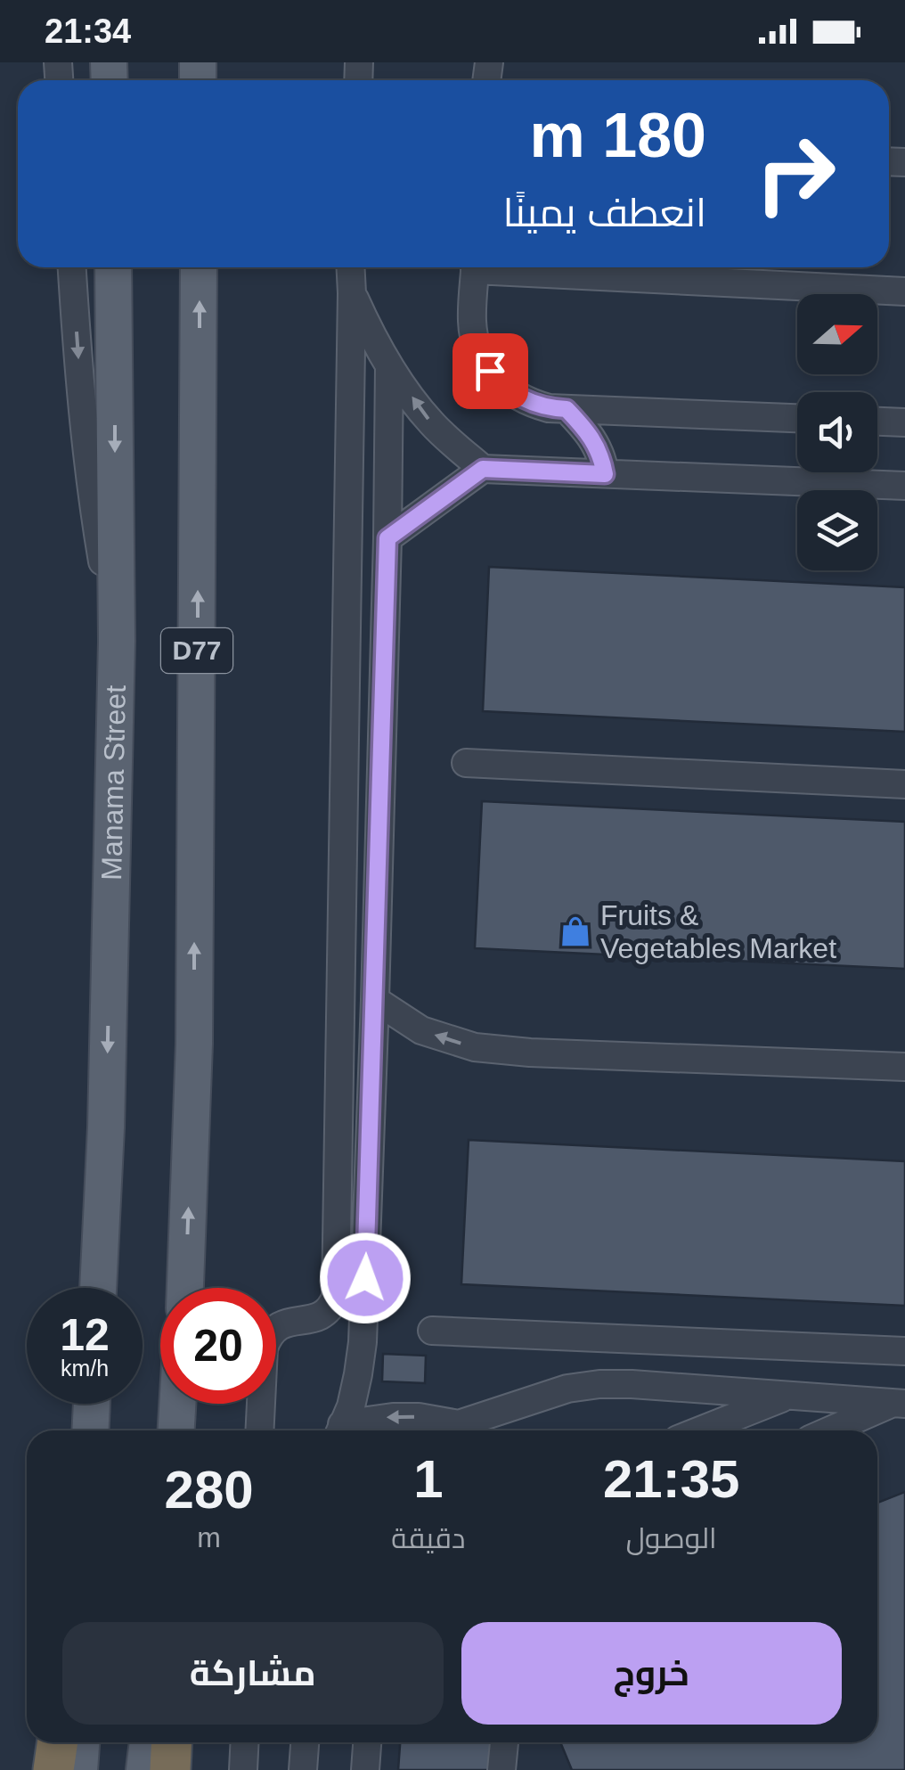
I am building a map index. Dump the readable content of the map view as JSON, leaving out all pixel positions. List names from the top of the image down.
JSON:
{
  "streets": {
    "main road": ["D77", "Manama Street"]
  },
  "places": {
    "shop": ["Fruits & Vegetables Market"]
  },
  "north": "right",
  "page": {
    "status": "21:34",
    "turn": ["180 m", "انعطف يمينًا"],
    "speed": "12 km/h",
    "limit": "20",
    "eta": [
      "21:35",
      "الوصول",
      "1",
      "دقيقة",
      "280",
      "m"
    ],
    "buttons": ["خروج", "مشاركة"]
  }
}
